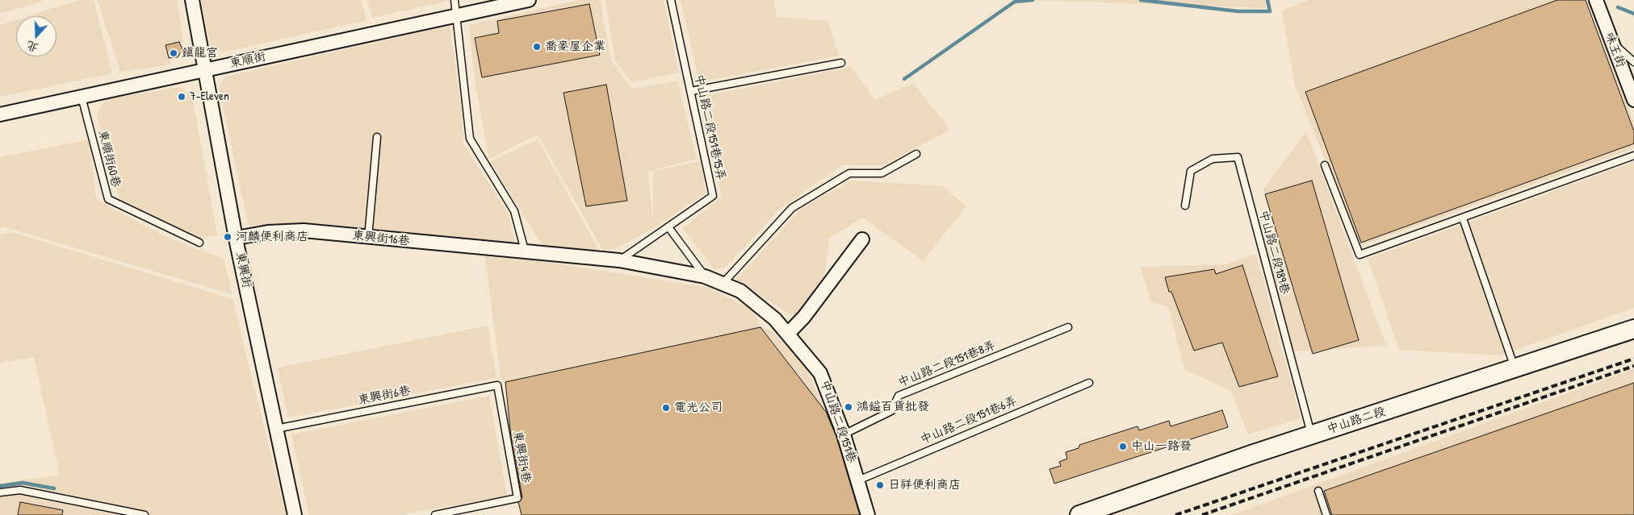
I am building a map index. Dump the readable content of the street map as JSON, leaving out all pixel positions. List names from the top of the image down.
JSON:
{
  "streets": {
    "main road": ["中山路二段"],
    "street": [
      "味王街",
      "東順街",
      "東興街16巷",
      "東興街",
      "中山路二段151巷"
    ],
    "lane": [
      "中山路二段151巷15弄",
      "東順街60巷",
      "中山路二段189巷",
      "中山路二段151巷8弄",
      "東興街6巷",
      "中山路二段151巷6弄",
      "東興街4巷"
    ]
  },
  "crossings": [
    ["東順街", "東順街60巷"],
    ["東順街", "東興街"],
    ["中山路二段151巷15弄", "東興街16巷"],
    ["中山路二段151巷15弄", "中山路二段151巷"],
    ["東興街16巷", "東興街"],
    ["東興街16巷", "中山路二段151巷"],
    ["中山路二段189巷", "中山路二段"],
    ["東興街", "東興街6巷"],
    ["中山路二段151巷8弄", "中山路二段151巷"],
    ["東興街6巷", "東興街4巷"],
    ["中山路二段151巷6弄", "中山路二段151巷"]
  ],
  "places": [
    "喬麥屋企業",
    "鎮龍宮",
    "7-Eleven",
    "河麟便利商店",
    "鴻鎰百貨批發",
    "電光公司",
    "中山一路發",
    "日祥便利商店"
  ],
  "north": "bottom"
}
